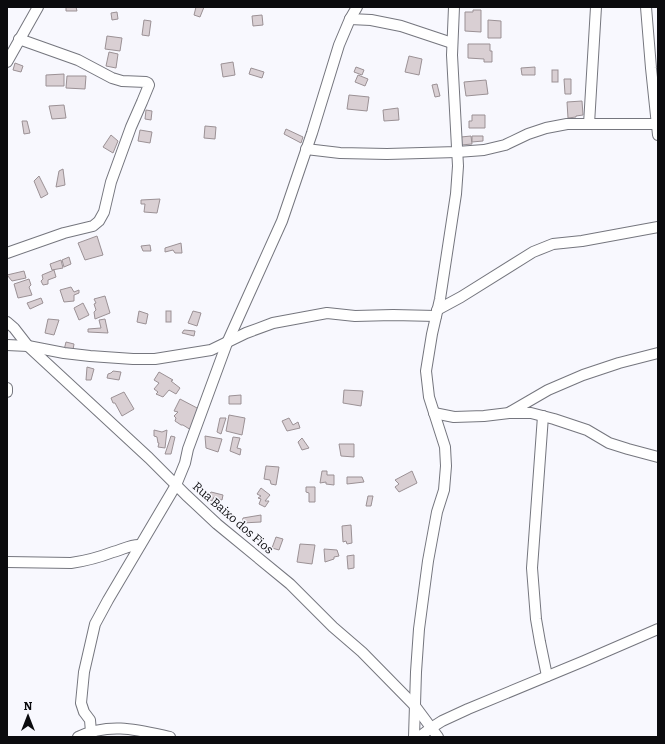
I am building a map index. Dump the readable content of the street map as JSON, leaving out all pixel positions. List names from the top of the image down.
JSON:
{
  "streets": {
    "street": ["Rua Baixo dos Fios"]
  },
  "north": "top"
}
